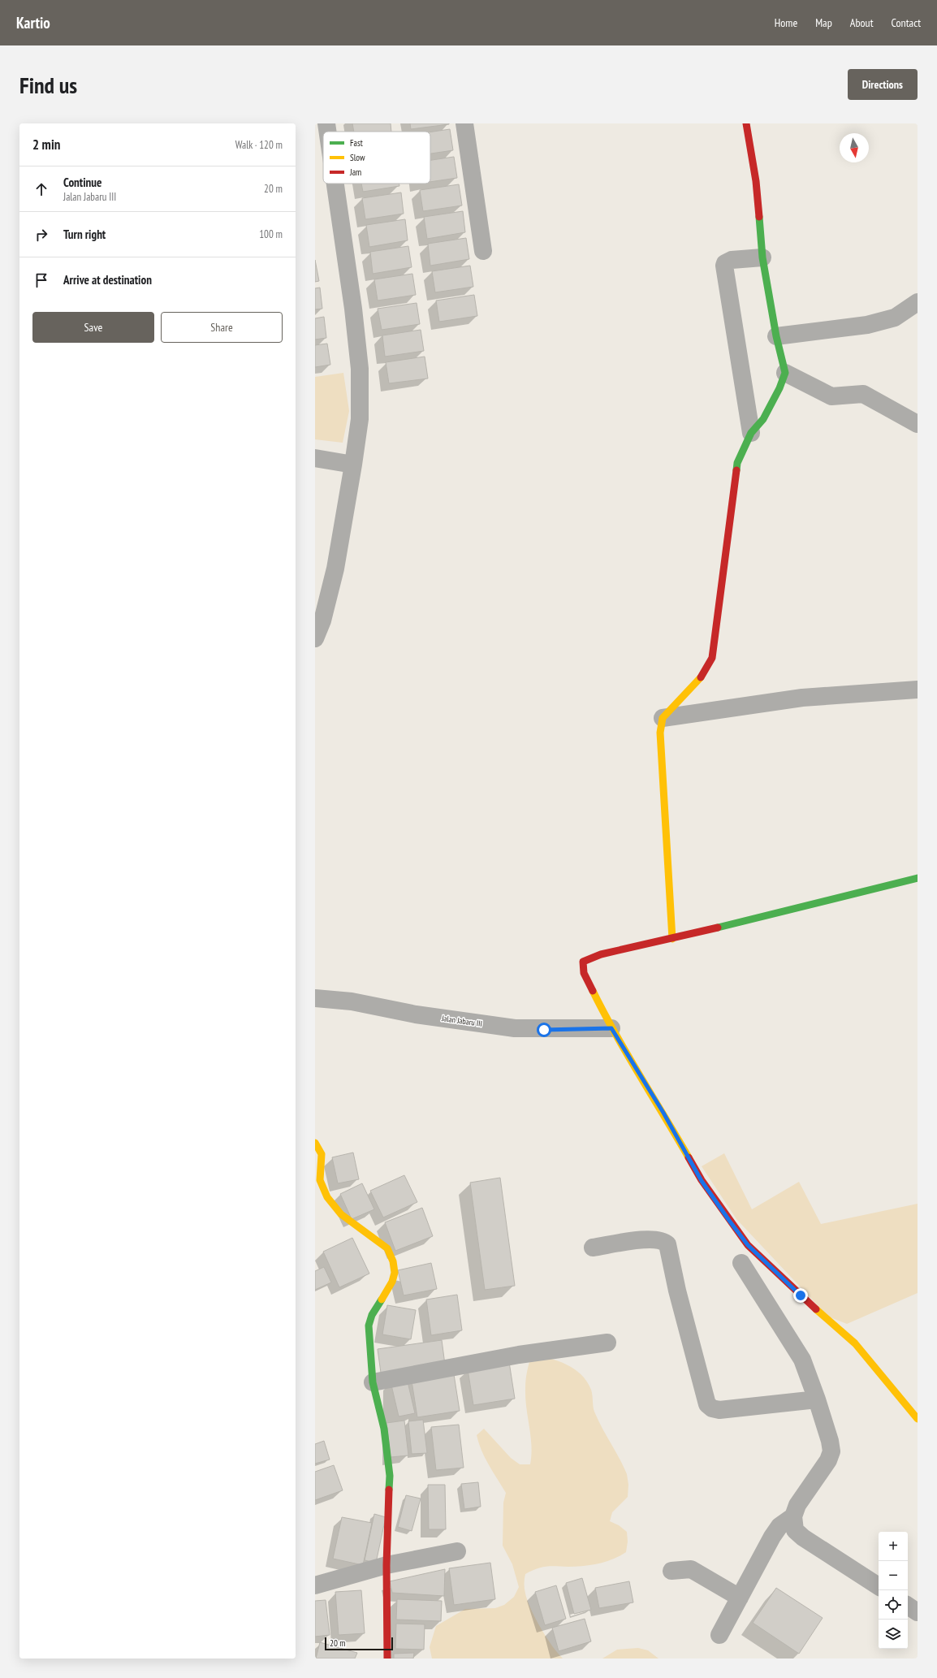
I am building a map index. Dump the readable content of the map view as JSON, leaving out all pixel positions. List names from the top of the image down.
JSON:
{
  "streets": {
    "street": ["Jalan Jabaru III"]
  },
  "legend": ["Fast", "Slow", "Jam"],
  "scale_bar": "20 m",
  "north": "bottom",
  "page": {
    "header": "Kartio",
    "nav": [
      "Home",
      "Map",
      "About",
      "Contact"
    ],
    "buttons": [
      "Directions",
      ["Save", "Share"]
    ],
    "title": "Find us",
    "heading": ["2 min", "Walk · 120 m"],
    "list": [
      ["Continue", "Jalan Jabaru III", "20 m"],
      ["Turn right", "100 m"],
      "Arrive at destination"
    ],
    "map_buttons": ["+", "−"],
    "scale": "20 m"
  }
}
